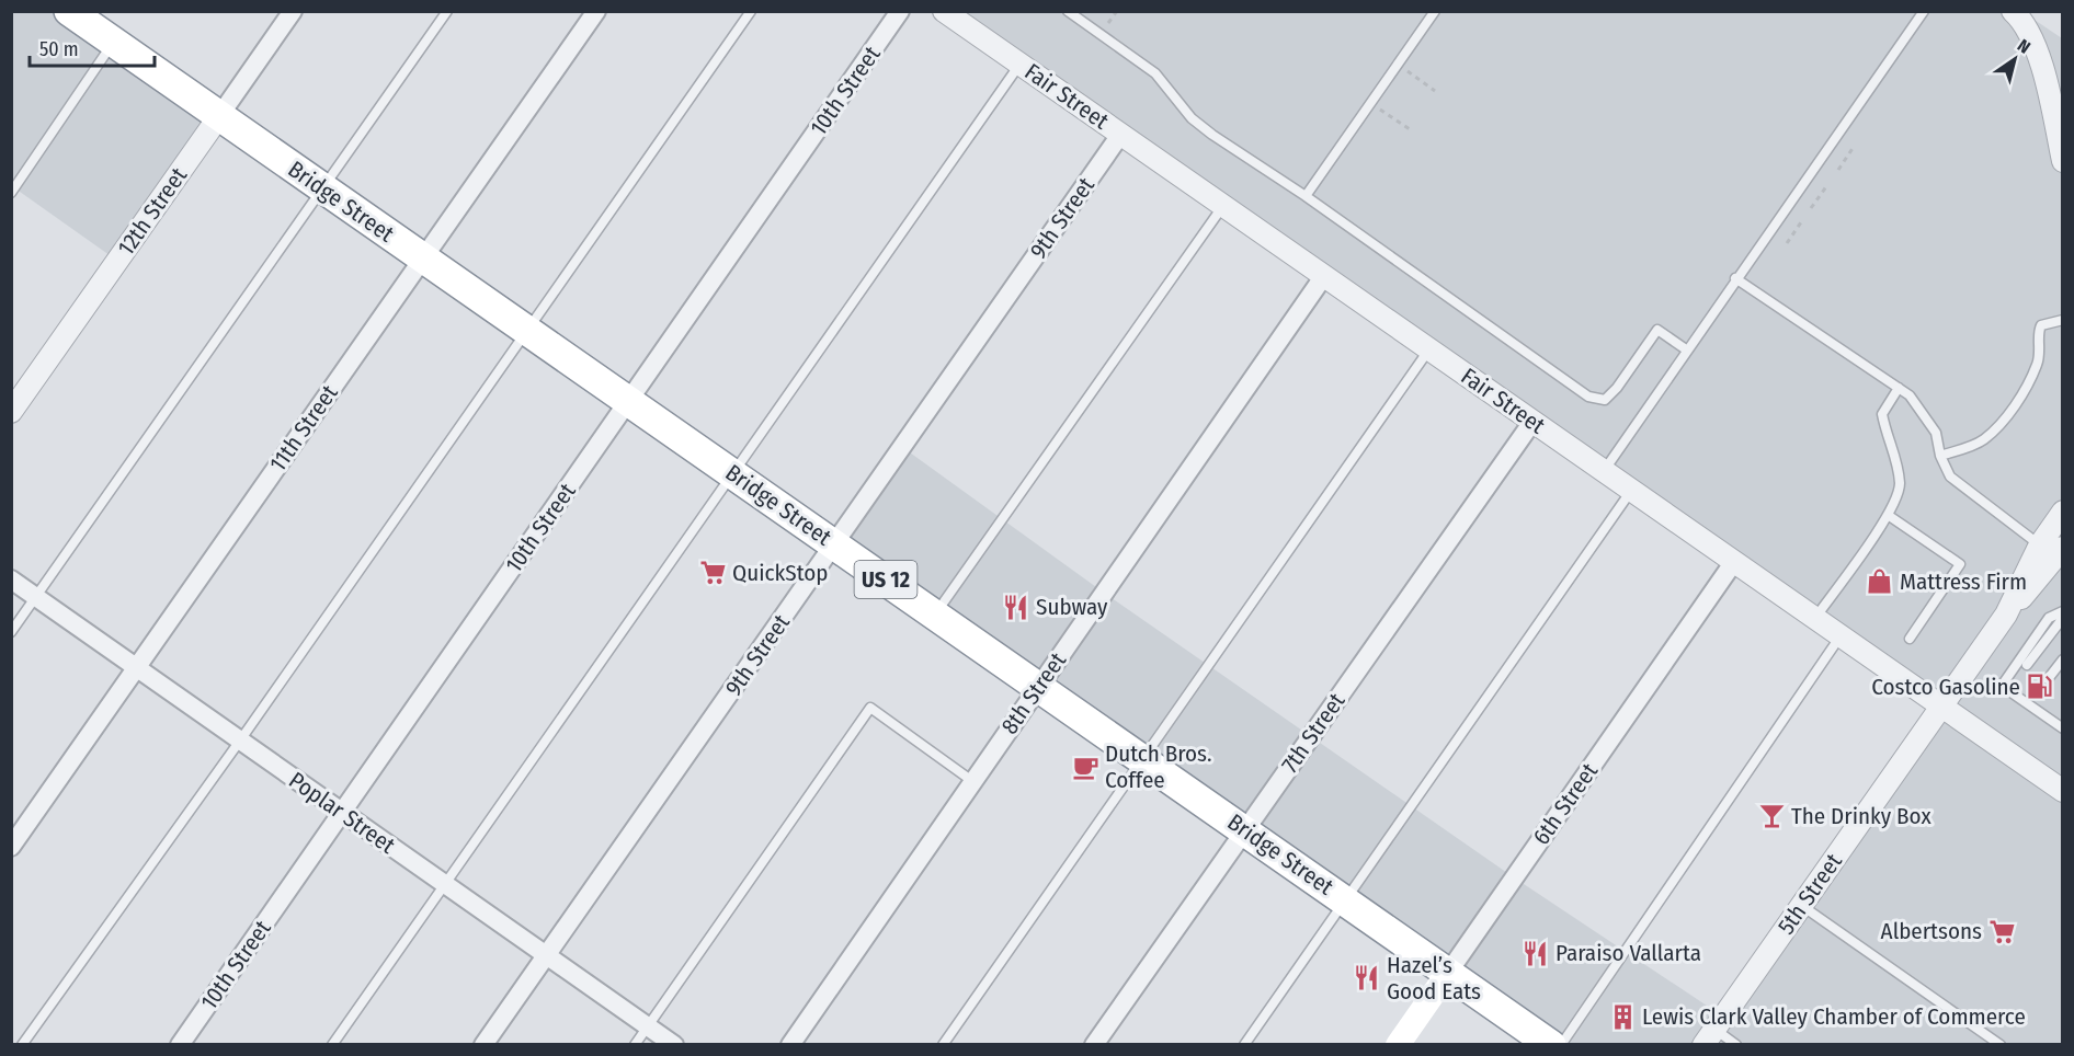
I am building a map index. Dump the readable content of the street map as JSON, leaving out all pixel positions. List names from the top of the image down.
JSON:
{
  "streets": {
    "highway": ["Bridge Street", "US 12"],
    "main road": ["6th Street"],
    "street": [
      "10th Street",
      "Fair Street",
      "12th Street",
      "9th Street",
      "11th Street",
      "8th Street",
      "7th Street",
      "Poplar Street",
      "5th Street"
    ]
  },
  "crossings": [
    ["10th Street", "Bridge Street"],
    ["10th Street", "Poplar Street"],
    ["Fair Street", "9th Street"],
    ["Fair Street", "8th Street"],
    ["Fair Street", "7th Street"],
    ["Fair Street", "6th Street"],
    ["Fair Street", "5th Street"],
    ["Bridge Street", "12th Street"],
    ["Bridge Street", "9th Street"],
    ["Bridge Street", "11th Street"],
    ["Bridge Street", "8th Street"],
    ["Bridge Street", "7th Street"],
    ["Bridge Street", "6th Street"],
    ["9th Street", "Poplar Street"],
    ["11th Street", "Poplar Street"]
  ],
  "places": {
    "supermarket": ["QuickStop", "Albertsons"],
    "shop": ["Mattress Firm"],
    "restaurant": ["Subway", "Paraiso Vallarta", "Hazel’s Good Eats"],
    "fuel station": ["Costco Gasoline"],
    "cafe": ["Dutch Bros. Coffee"],
    "bar": ["The Drinky Box"],
    "building": ["Lewis Clark Valley Chamber of Commerce"]
  },
  "scale_bar": "50 m",
  "north": "top right"
}
